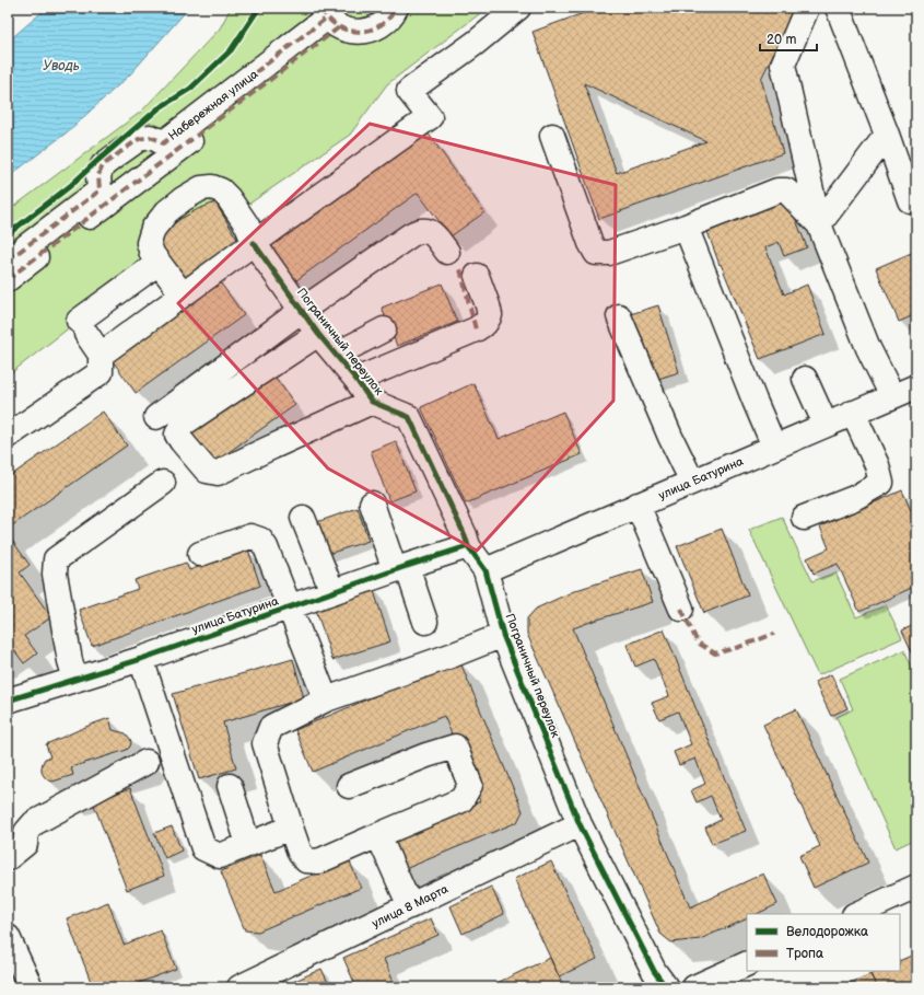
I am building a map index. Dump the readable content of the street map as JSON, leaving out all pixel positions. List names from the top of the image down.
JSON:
{
  "streets": {
    "street": [
      "Набережная улица",
      "Пограничный переулок",
      "улица Батурина",
      "улица 8 Марта"
    ]
  },
  "crossings": [
    ["Пограничный переулок", "улица Батурина"],
    ["Пограничный переулок", "улица 8 Марта"]
  ],
  "water": ["Уводь"],
  "legend": ["Велодорожка", "Тропа"],
  "scale_bar": "20 m"
}
